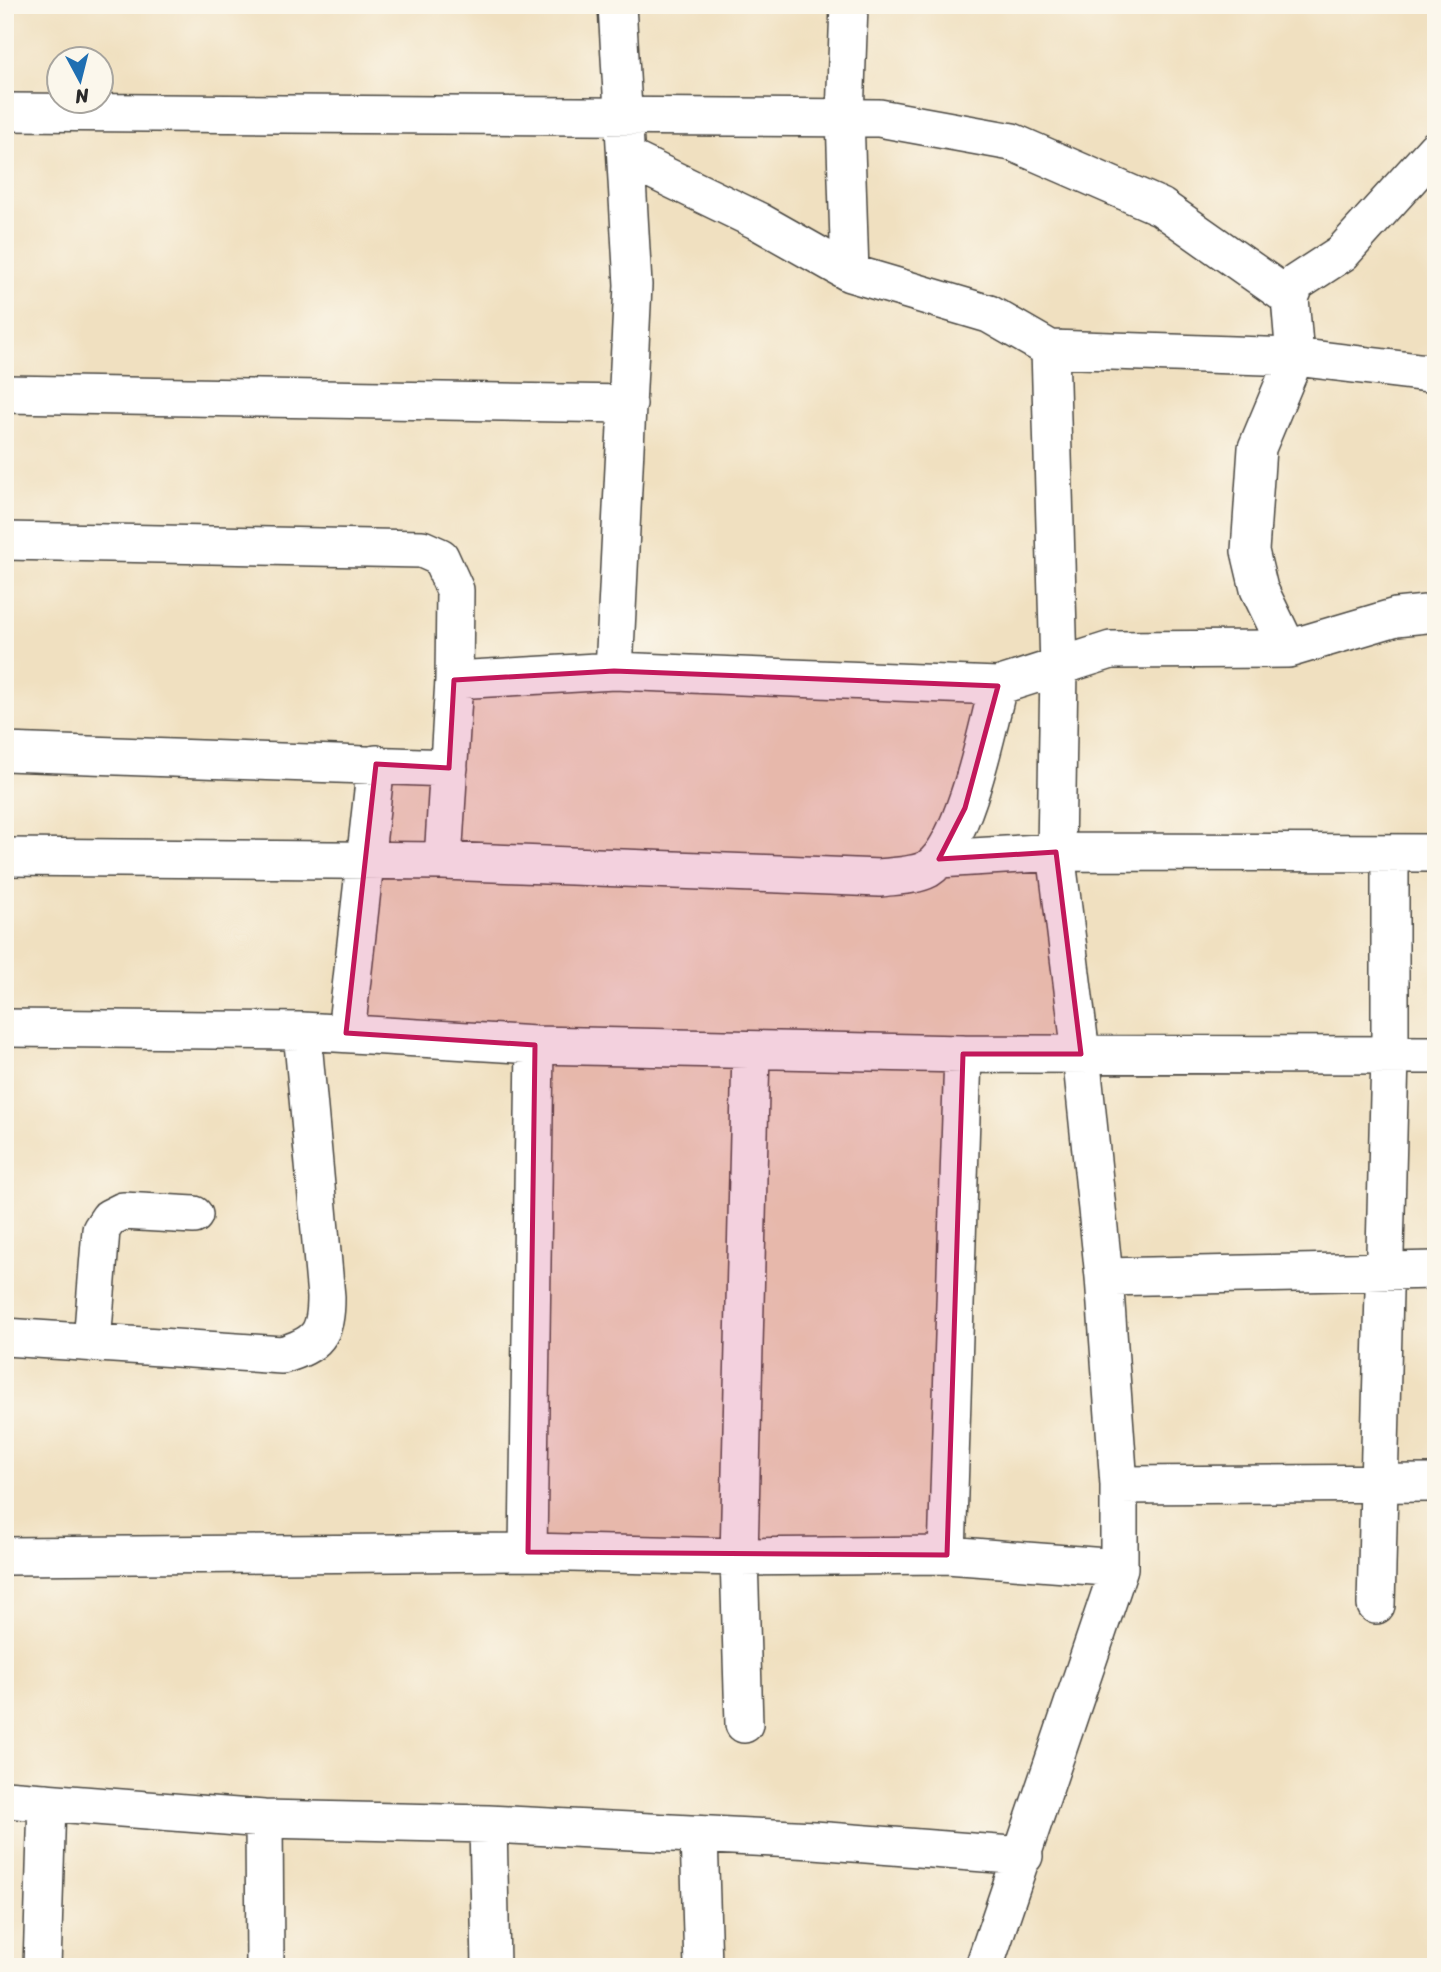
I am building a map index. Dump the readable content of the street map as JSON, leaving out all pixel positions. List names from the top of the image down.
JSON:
{
  "north": "bottom"
}
